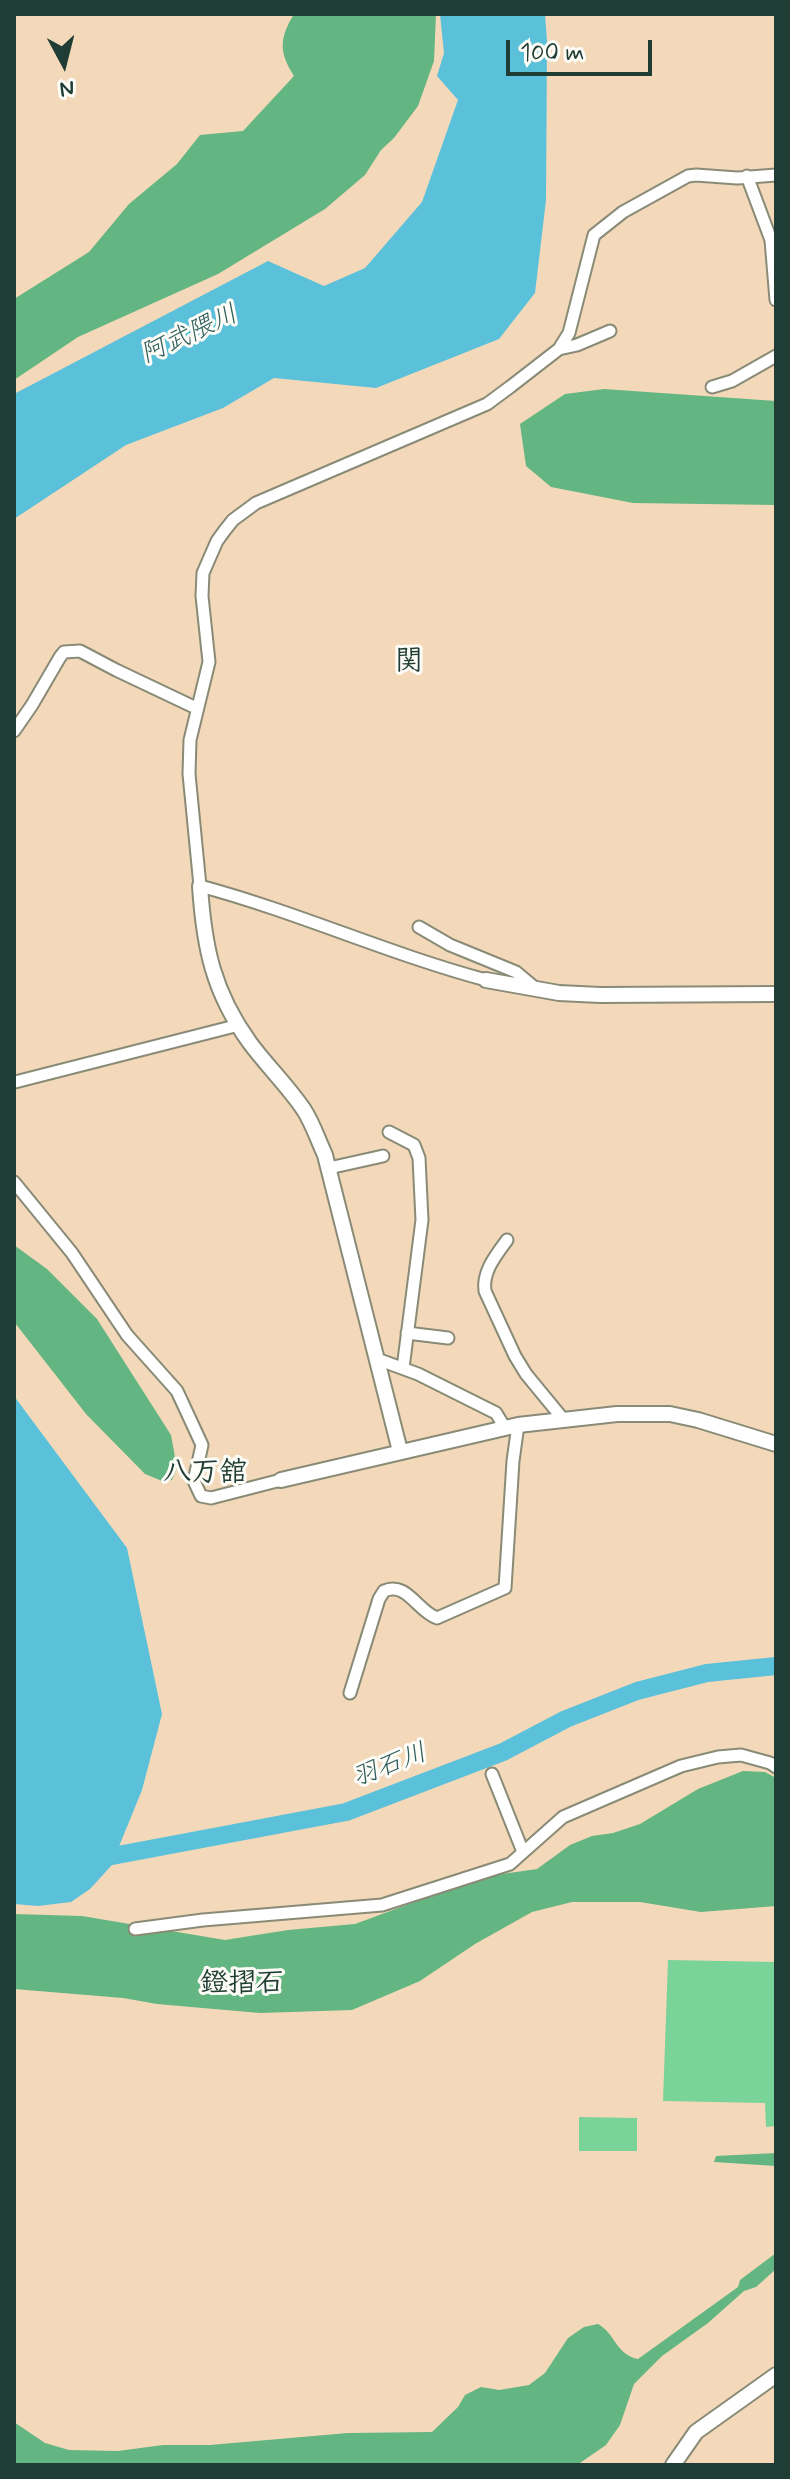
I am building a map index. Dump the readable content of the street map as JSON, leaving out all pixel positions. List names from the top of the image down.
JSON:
{
  "districts": ["関", "八万舘", "鐙摺石"],
  "water": ["阿武隈川", "羽石川"],
  "scale_bar": "100 m",
  "north": "bottom"
}
